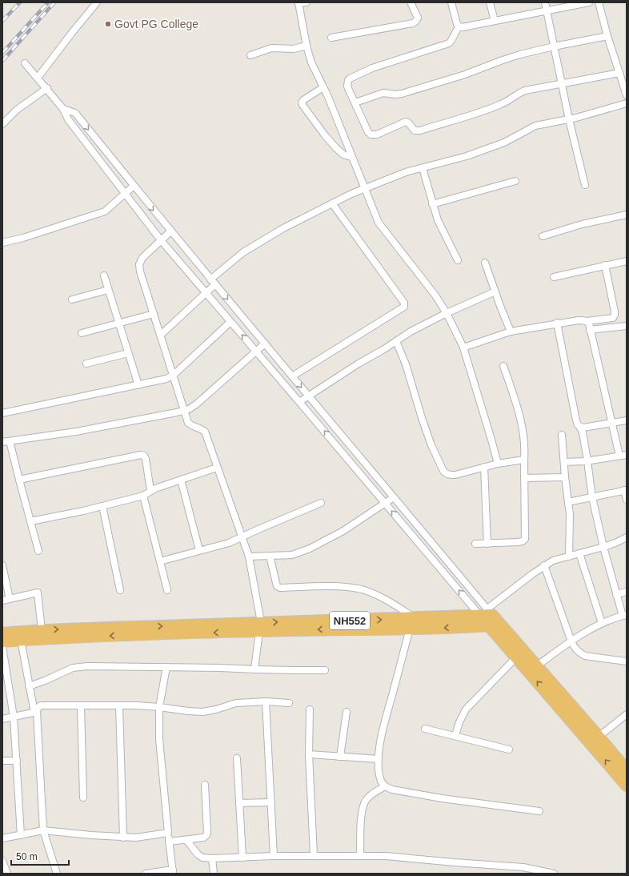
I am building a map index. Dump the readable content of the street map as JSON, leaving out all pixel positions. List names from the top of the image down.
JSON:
{
  "streets": {
    "highway": ["NH552"]
  },
  "places": ["Govt PG College"],
  "scale_bar": "50 m"
}
